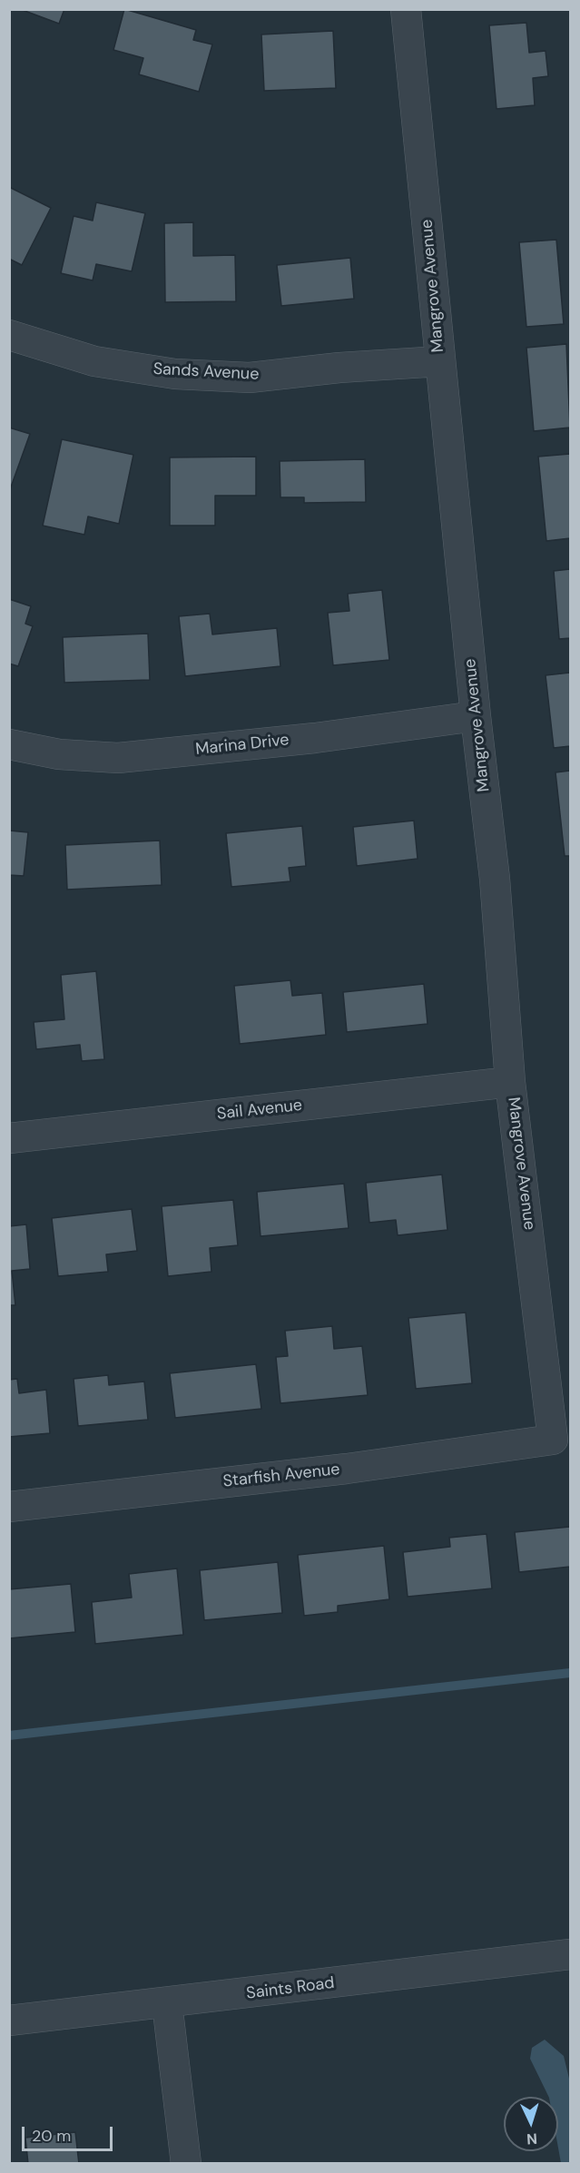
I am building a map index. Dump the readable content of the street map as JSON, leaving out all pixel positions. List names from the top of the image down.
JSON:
{
  "streets": {
    "street": [
      "Mangrove Avenue",
      "Sands Avenue",
      "Marina Drive",
      "Sail Avenue",
      "Starfish Avenue",
      "Saints Road"
    ]
  },
  "crossings": [
    ["Mangrove Avenue", "Sands Avenue"],
    ["Mangrove Avenue", "Marina Drive"],
    ["Mangrove Avenue", "Sail Avenue"],
    ["Mangrove Avenue", "Starfish Avenue"]
  ],
  "scale_bar": "20 m",
  "north": "bottom"
}
